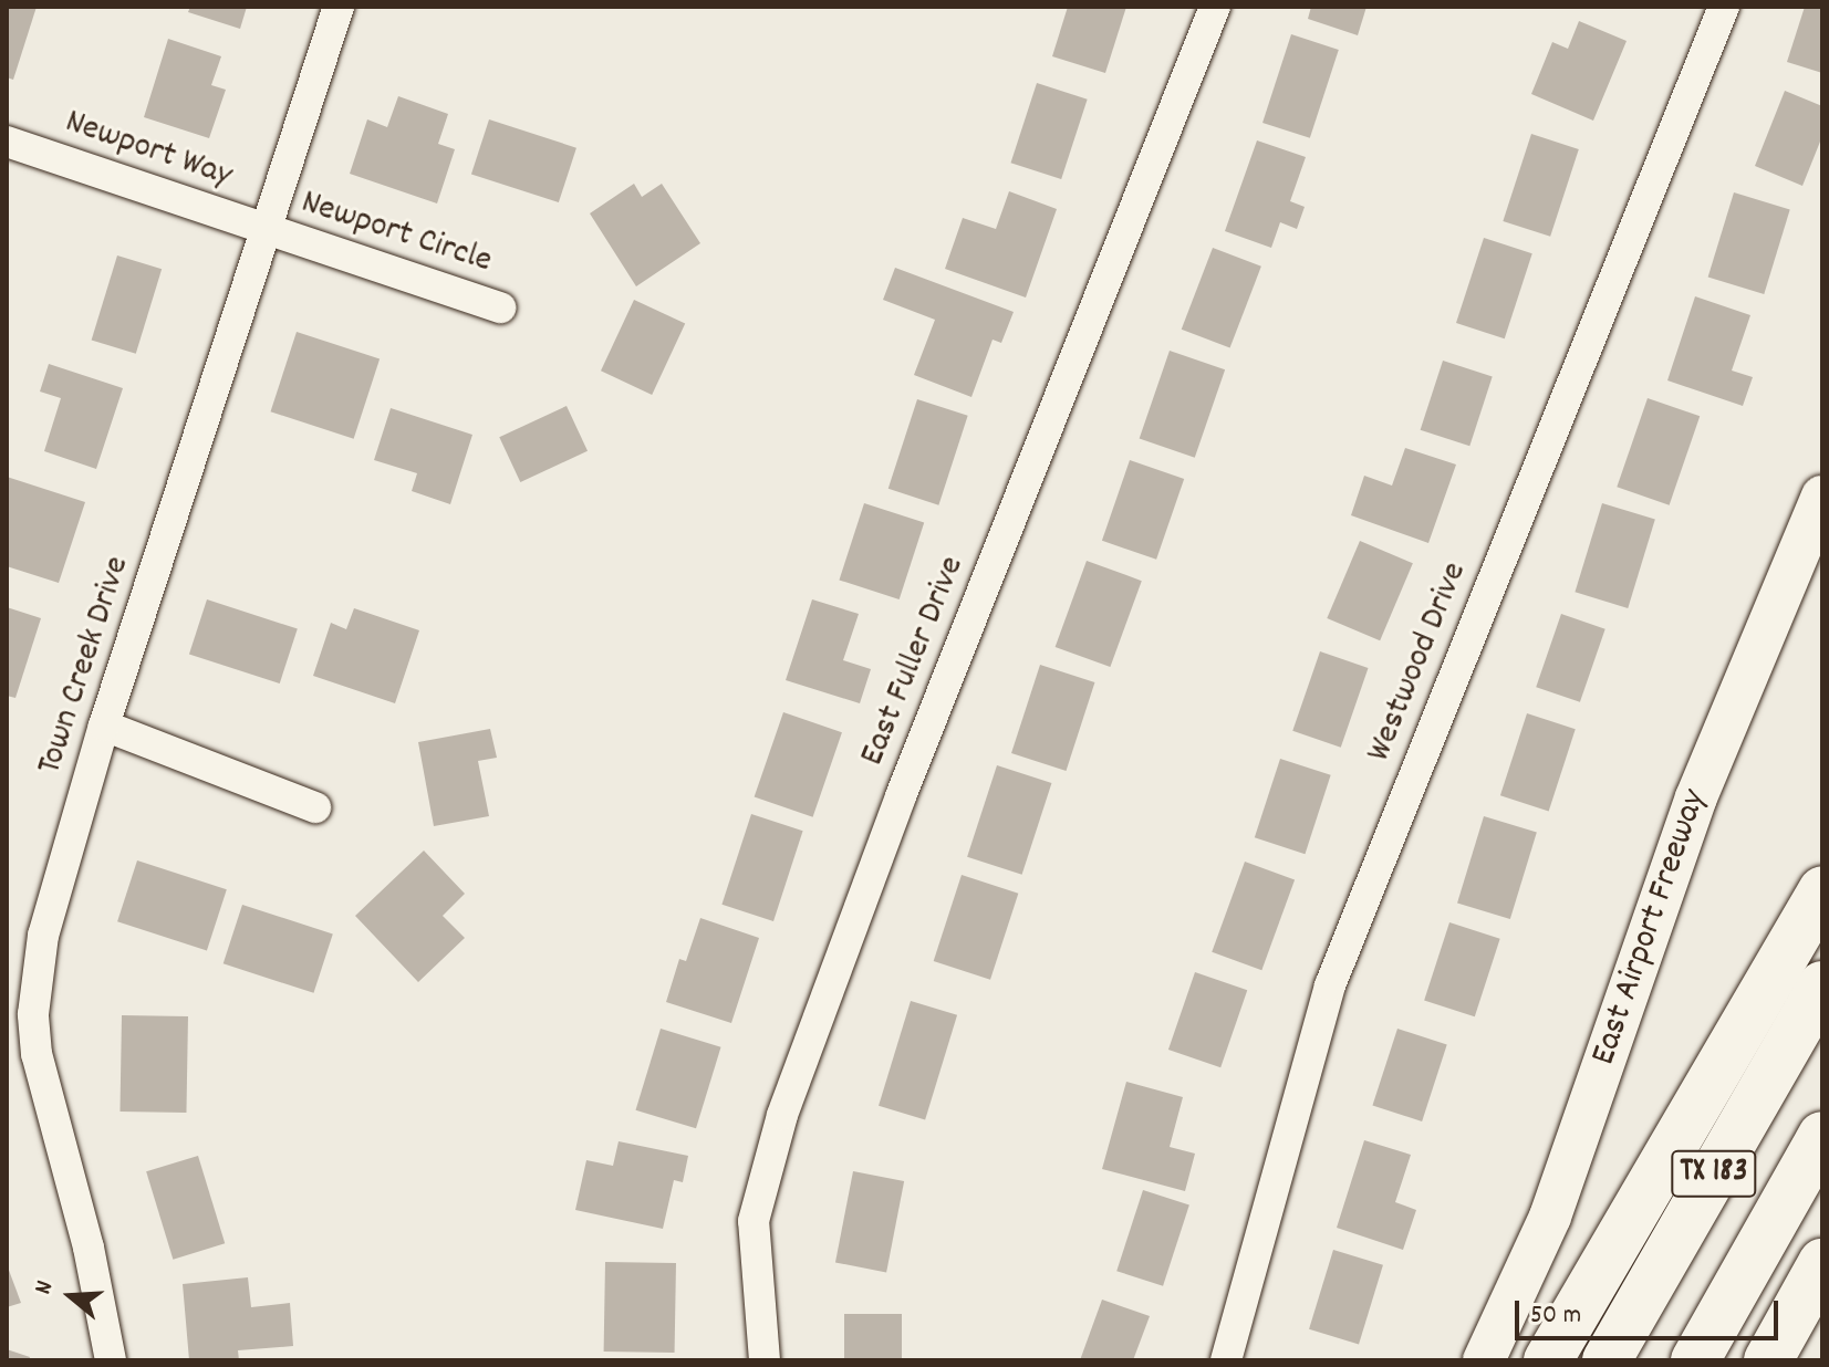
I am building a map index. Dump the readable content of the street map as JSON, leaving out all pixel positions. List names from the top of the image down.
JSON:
{
  "streets": {
    "highway": ["TX 183"],
    "main road": ["East Airport Freeway"],
    "street": [
      "Newport Way",
      "Newport Circle",
      "East Fuller Drive",
      "Westwood Drive",
      "Town Creek Drive"
    ]
  },
  "crossings": [
    ["Newport Way", "Newport Circle"],
    ["Newport Way", "Town Creek Drive"],
    ["Newport Circle", "Town Creek Drive"]
  ],
  "scale_bar": "50 m",
  "north": "left"
}
